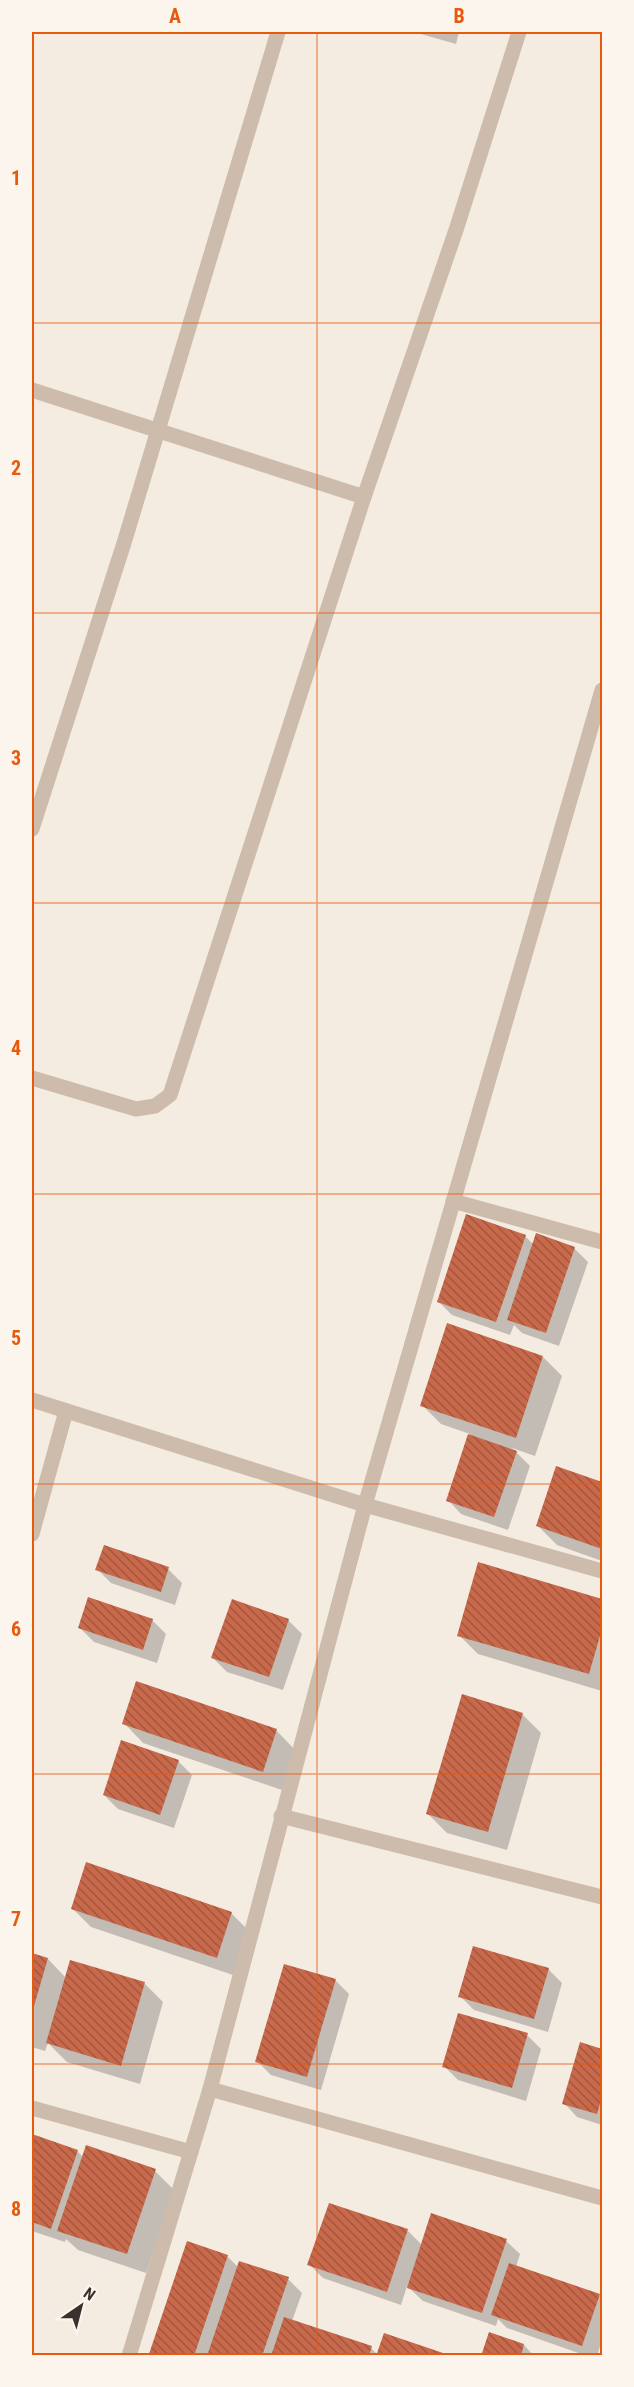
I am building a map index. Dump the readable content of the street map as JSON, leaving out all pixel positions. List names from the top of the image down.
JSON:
{
  "north": "top right",
  "grid": {
    "columns": ["A", "B"],
    "rows": [
      "1",
      "2",
      "3",
      "4",
      "5",
      "6",
      "7",
      "8"
    ]
  }
}
